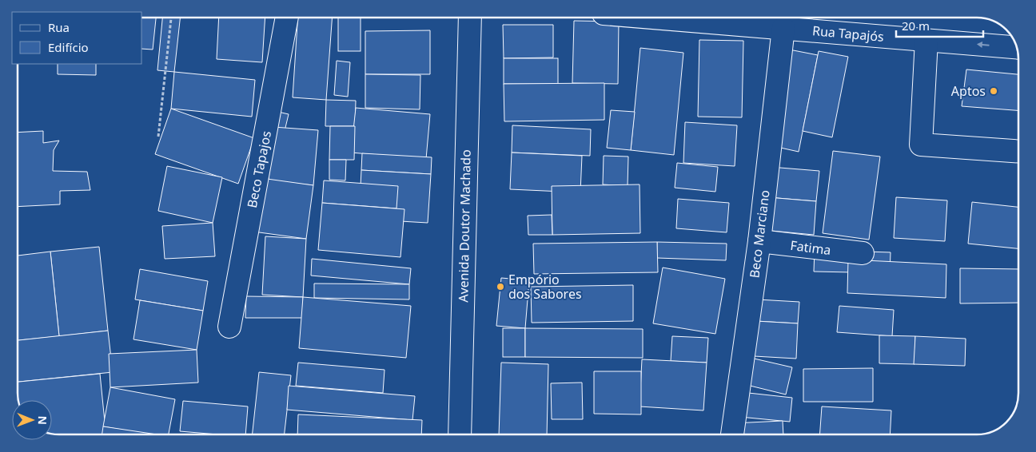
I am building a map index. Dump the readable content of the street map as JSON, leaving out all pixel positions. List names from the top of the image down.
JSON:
{
  "streets": {
    "street": [
      "Rua Tapajós",
      "Beco Tapajos",
      "Avenida Doutor Machado",
      "Beco Marciano",
      "Fatima"
    ]
  },
  "crossings": [
    ["Rua Tapajós", "Beco Marciano"],
    ["Beco Marciano", "Fatima"]
  ],
  "places": ["Aptos", "Empório dos Sabores"],
  "legend": ["Rua", "Edifício"],
  "scale_bar": "20 m",
  "north": "right"
}
